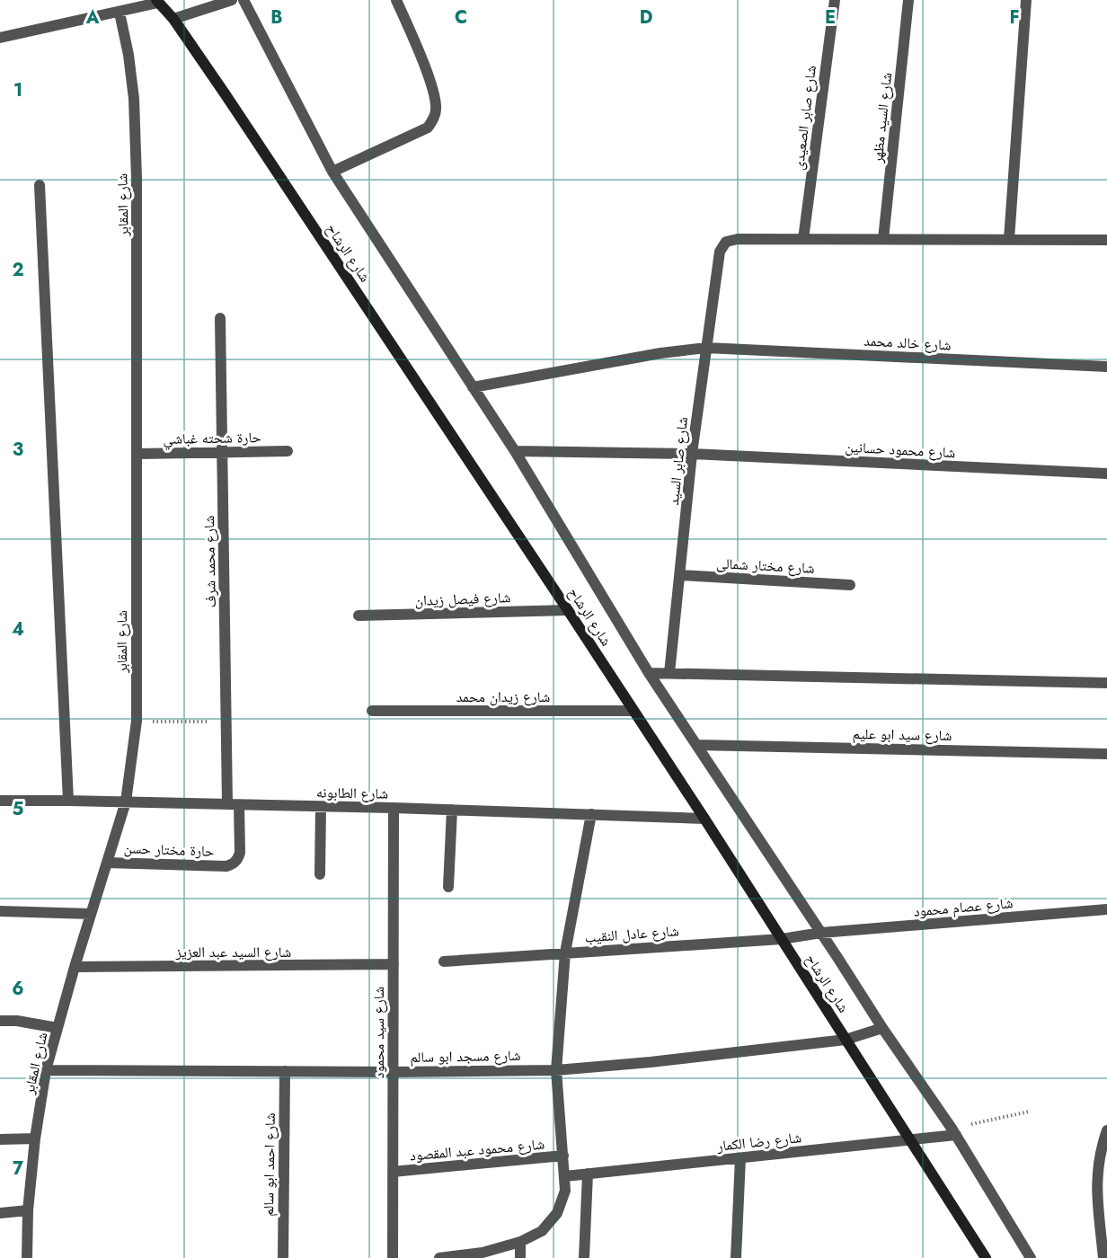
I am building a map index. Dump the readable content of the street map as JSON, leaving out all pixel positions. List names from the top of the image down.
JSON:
{
  "streets": {
    "main road": ["شارع الرشاح"],
    "street": [
      "شارع صابر الصعيدى",
      "شارع السيد مظهر",
      "شارع المقابر",
      "شارع خالد محمد",
      "حارة شحته غباشي",
      "شارع محمود حسانين",
      "شارع صابر السيد",
      "شارع محمد شرف",
      "شارع مختار شمالى",
      "شارع فيصل زيدان",
      "شارع زيدان محمد",
      "شارع سيد ابو عليم",
      "شارع الطابونه",
      "حارة مختار حسن",
      "شارع عصام محمود",
      "شارع عادل النقيب",
      "شارع السيد عبد العزيز",
      "شارع سيد محمود",
      "شارع مسجد ابو سالم",
      "شارع رضا الكمار",
      "شارع محمود عبد المقصود",
      "شارع احمد ابو سالم"
    ]
  },
  "crossings": [
    ["شارع صابر الصعيدى", "شارع صابر السيد"],
    ["شارع المقابر", "حارة شحته غباشي"],
    ["شارع المقابر", "شارع الطابونه"],
    ["شارع المقابر", "حارة مختار حسن"],
    ["شارع المقابر", "شارع السيد عبد العزيز"],
    ["شارع المقابر", "شارع مسجد ابو سالم"],
    ["شارع الرشاح", "شارع خالد محمد"],
    ["شارع الرشاح", "شارع محمود حسانين"],
    ["شارع الرشاح", "شارع فيصل زيدان"],
    ["شارع الرشاح", "شارع زيدان محمد"],
    ["شارع الرشاح", "شارع سيد ابو عليم"],
    ["شارع الرشاح", "شارع الطابونه"],
    ["شارع الرشاح", "شارع عصام محمود"],
    ["شارع الرشاح", "شارع عادل النقيب"],
    ["شارع الرشاح", "شارع مسجد ابو سالم"],
    ["شارع الرشاح", "شارع رضا الكمار"],
    ["شارع خالد محمد", "شارع صابر السيد"],
    ["حارة شحته غباشي", "شارع محمد شرف"],
    ["شارع محمود حسانين", "شارع صابر السيد"],
    ["شارع صابر السيد", "شارع مختار شمالى"],
    ["شارع محمد شرف", "شارع الطابونه"],
    ["شارع الطابونه", "حارة مختار حسن"],
    ["شارع الطابونه", "شارع سيد محمود"],
    ["شارع عصام محمود", "شارع عادل النقيب"],
    ["شارع السيد عبد العزيز", "شارع سيد محمود"],
    ["شارع سيد محمود", "شارع مسجد ابو سالم"],
    ["شارع سيد محمود", "شارع محمود عبد المقصود"],
    ["شارع مسجد ابو سالم", "شارع احمد ابو سالم"]
  ],
  "grid": {
    "columns": [
      "A",
      "B",
      "C",
      "D",
      "E",
      "F"
    ],
    "rows": [
      "1",
      "2",
      "3",
      "4",
      "5",
      "6",
      "7"
    ]
  }
}
